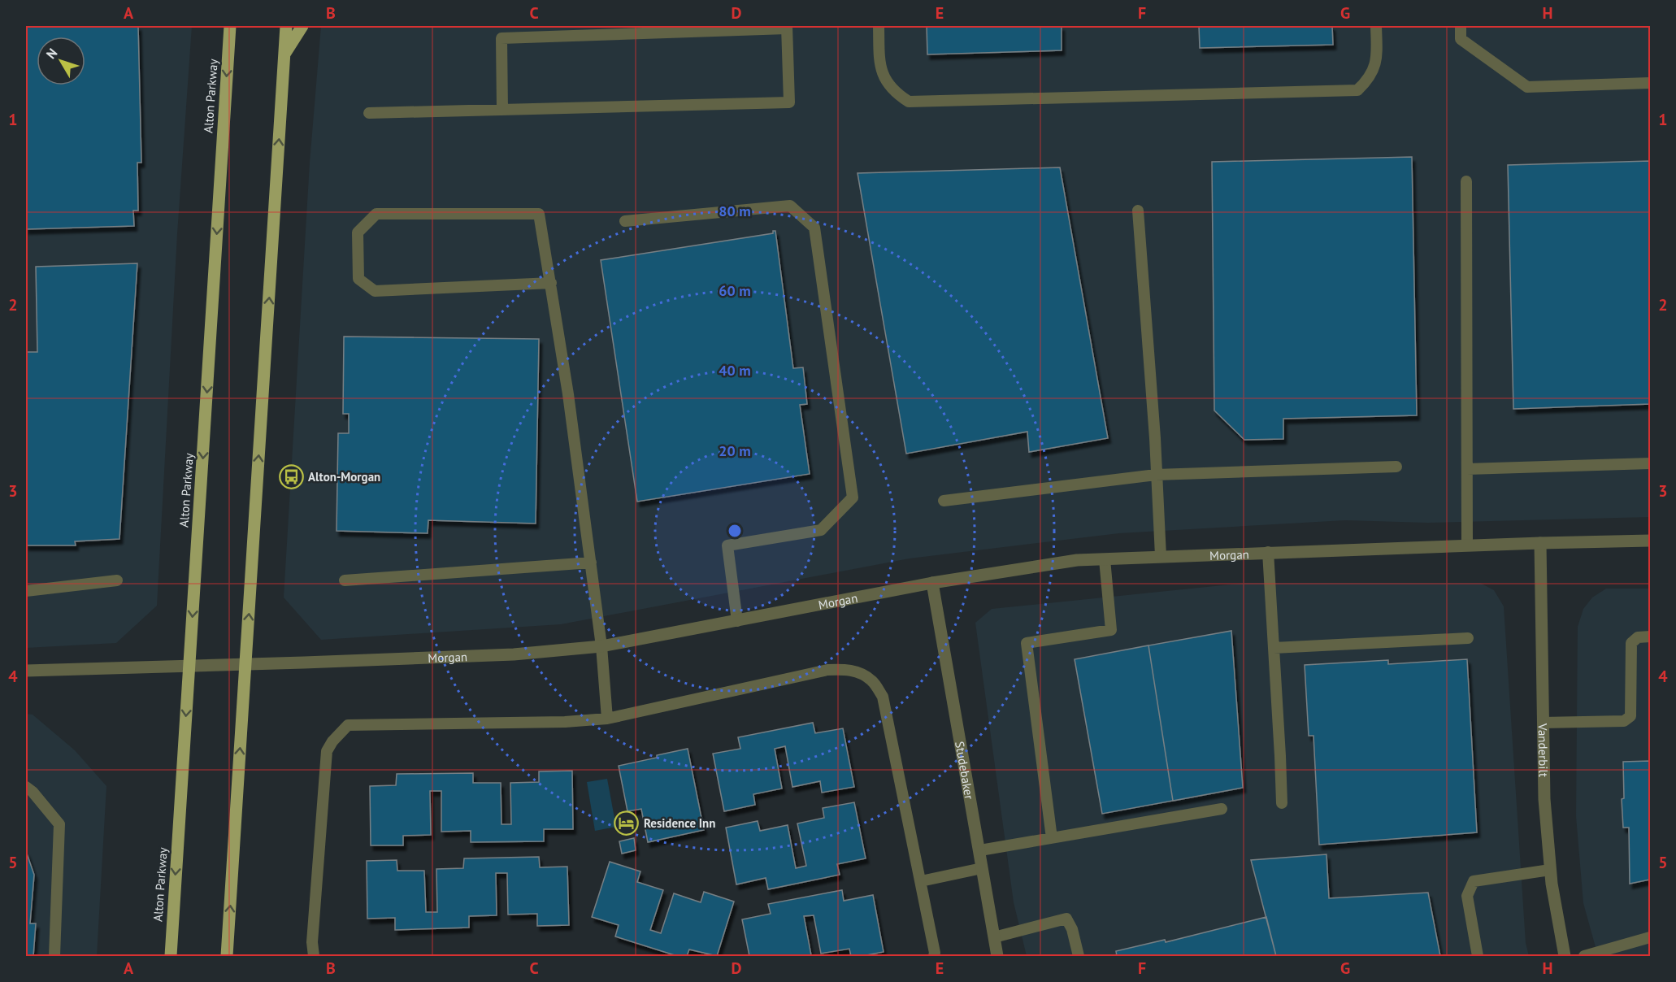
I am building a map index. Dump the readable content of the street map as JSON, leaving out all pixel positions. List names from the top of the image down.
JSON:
{
  "streets": {
    "main road": ["Alton Parkway"],
    "street": ["Morgan", "Vanderbilt", "Studebaker"]
  },
  "crossings": [
    ["Alton Parkway", "Morgan"],
    ["Morgan", "Vanderbilt"],
    ["Morgan", "Studebaker"]
  ],
  "places": {
    "bus stop": ["Alton-Morgan"],
    "hotel": ["Residence Inn"]
  },
  "north": "top left",
  "grid": {
    "columns": [
      "A",
      "B",
      "C",
      "D",
      "E",
      "F",
      "G",
      "H"
    ],
    "rows": [
      "1",
      "2",
      "3",
      "4",
      "5"
    ]
  },
  "rings": [
    "80 m",
    "60 m",
    "40 m",
    "20 m"
  ]
}
